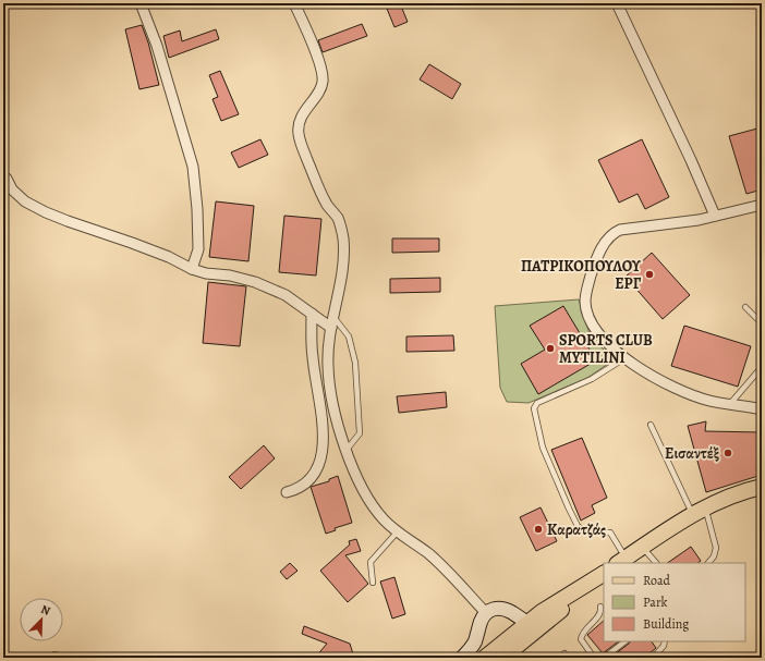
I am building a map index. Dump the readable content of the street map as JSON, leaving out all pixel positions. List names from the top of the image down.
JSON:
{
  "places": [
    "ΠΑΤΡΙΚΟΠΟΥΛΟΥ ΕΡΓ",
    "SPORTS CLUB MYTILINI",
    "Εισαντέξ",
    "Καρατζάς"
  ],
  "legend": ["Road", "Park", "Building"],
  "north": "top right"
}
